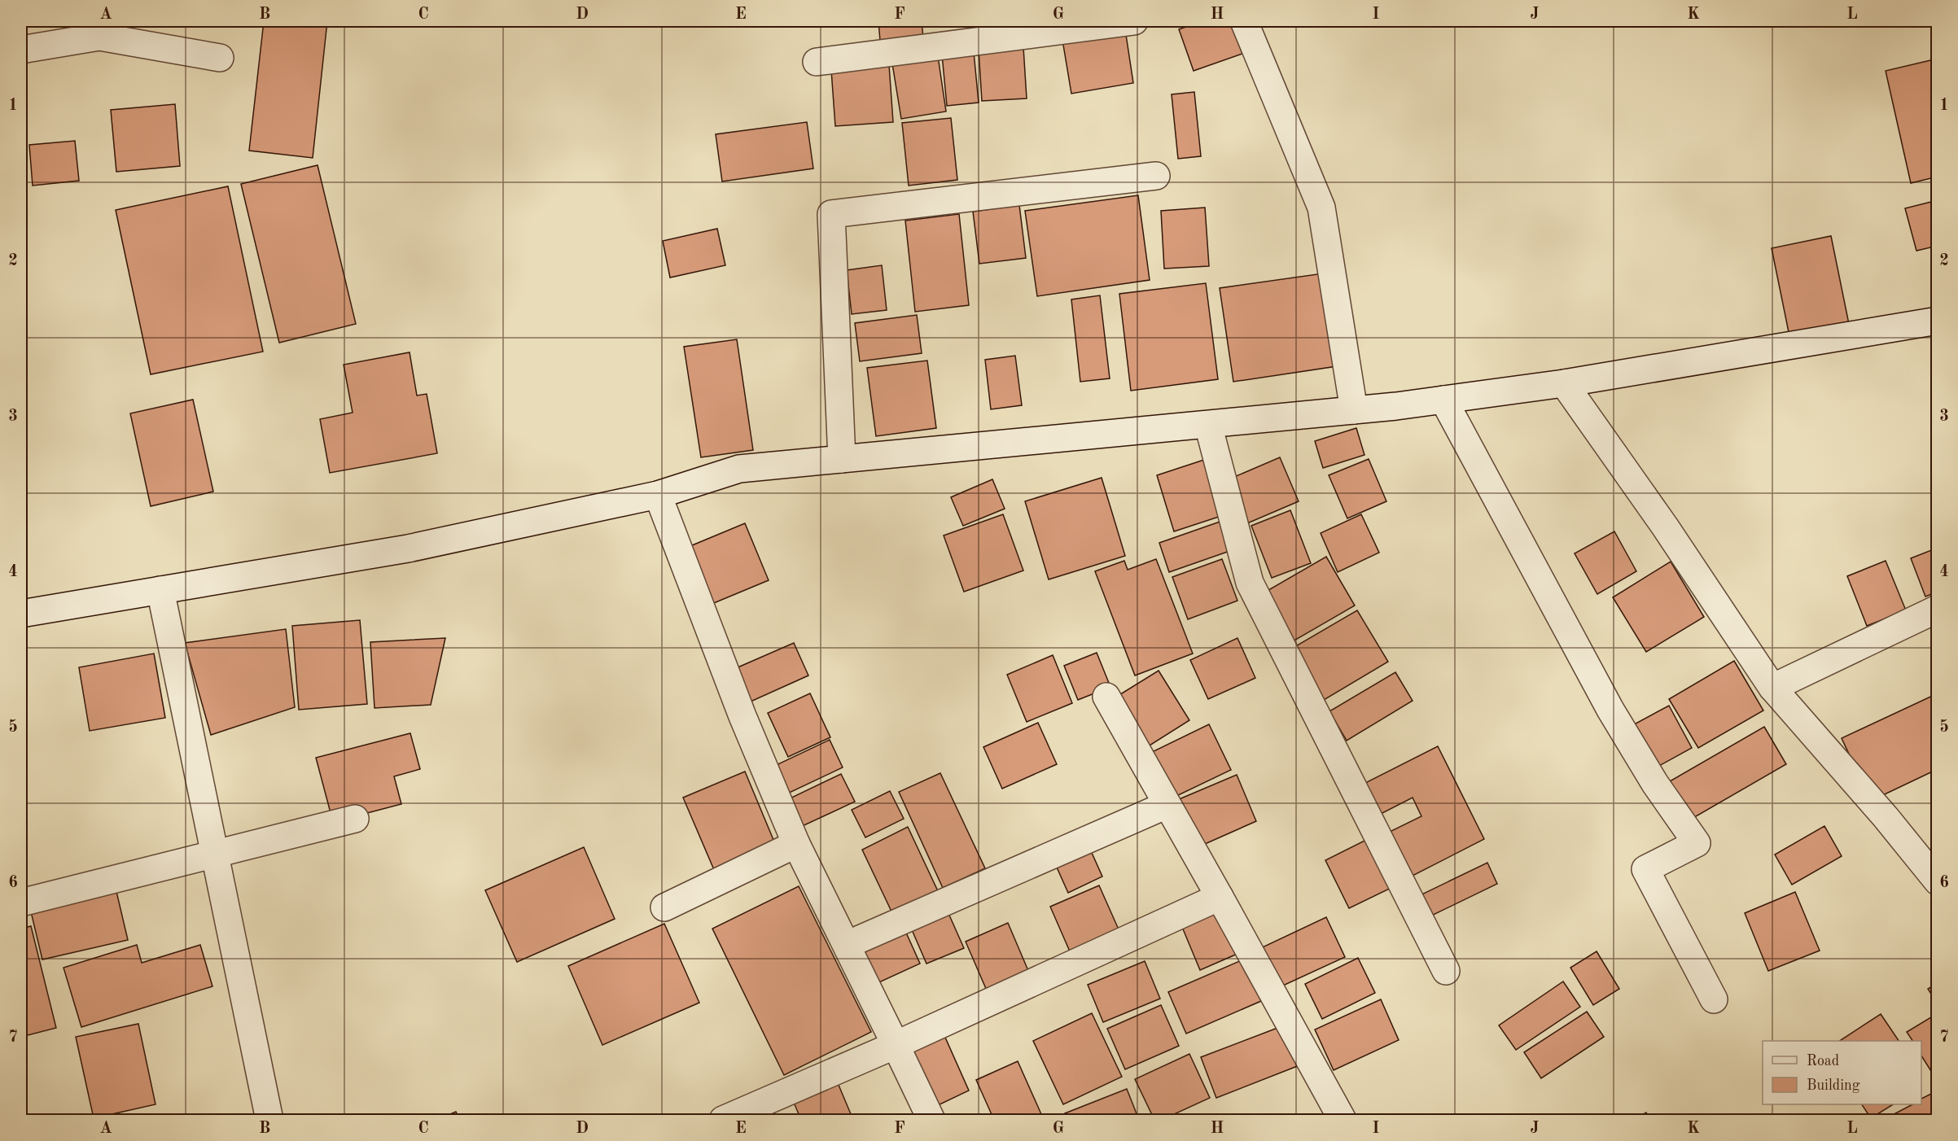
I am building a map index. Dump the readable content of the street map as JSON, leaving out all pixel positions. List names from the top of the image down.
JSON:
{
  "legend": ["Road", "Building"],
  "grid": {
    "columns": [
      "A",
      "B",
      "C",
      "D",
      "E",
      "F",
      "G",
      "H",
      "I",
      "J",
      "K",
      "L"
    ],
    "rows": [
      "1",
      "2",
      "3",
      "4",
      "5",
      "6",
      "7"
    ]
  }
}
